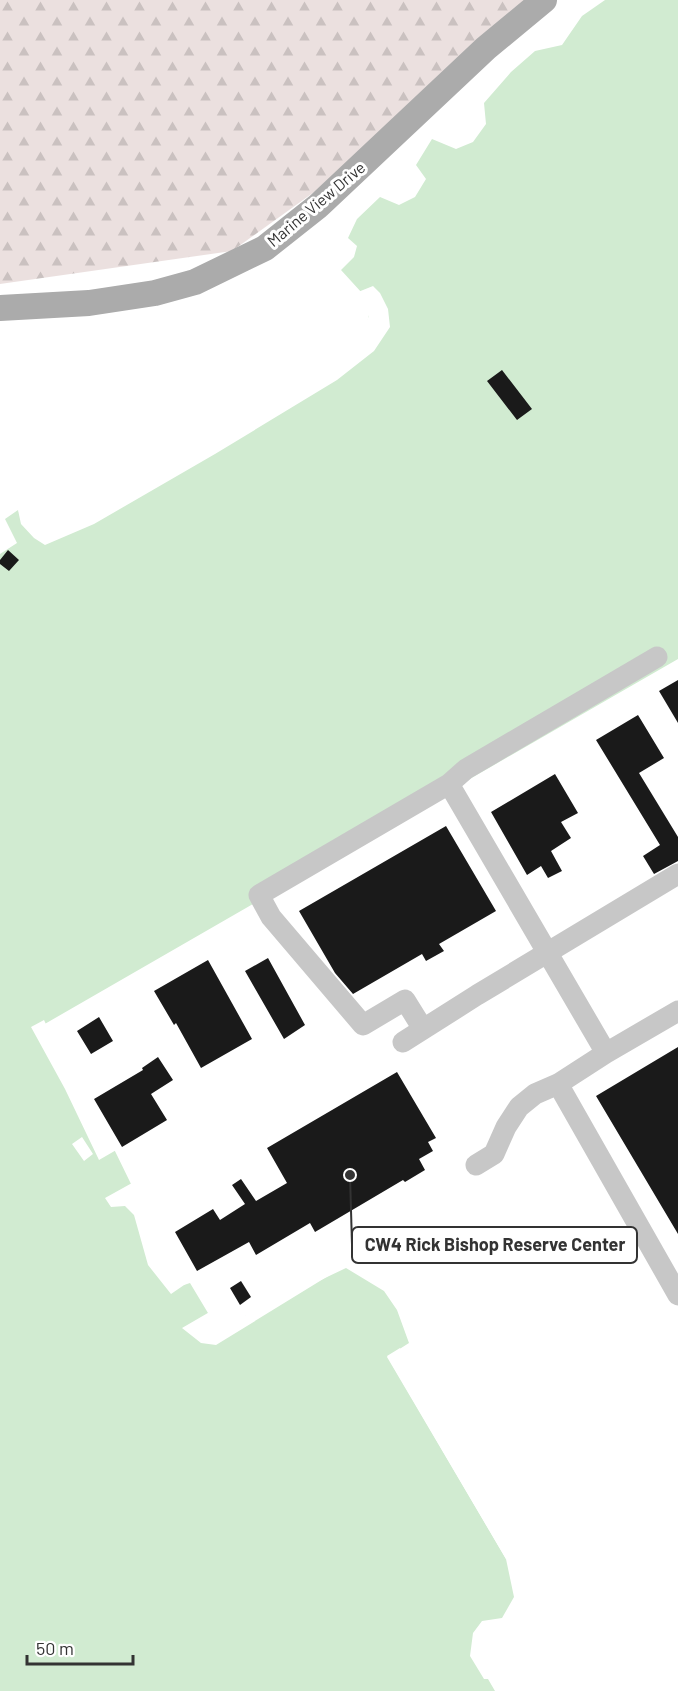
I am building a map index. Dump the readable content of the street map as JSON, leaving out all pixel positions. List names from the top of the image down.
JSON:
{
  "streets": {
    "main road": ["Marine View Drive"]
  },
  "places": ["CW4 Rick Bishop Reserve Center"],
  "scale_bar": "50 m"
}
